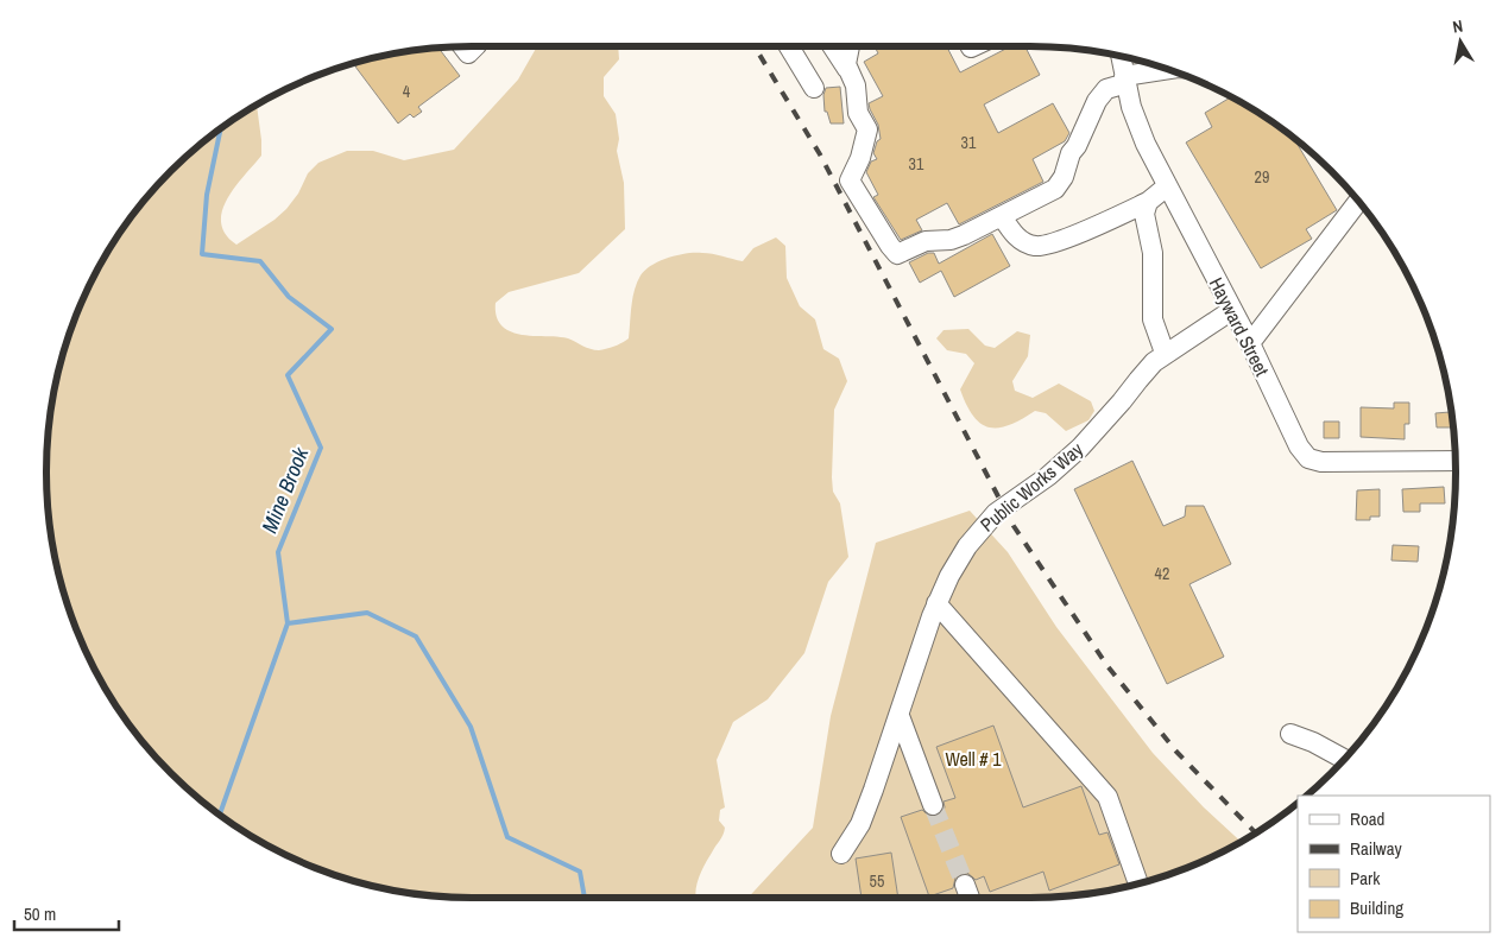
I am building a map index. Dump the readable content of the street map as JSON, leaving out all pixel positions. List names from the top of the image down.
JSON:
{
  "streets": {
    "street": ["Hayward Street", "Public Works Way"]
  },
  "crossings": [
    ["Hayward Street", "Public Works Way"]
  ],
  "water": ["Mine Brook"],
  "parks": ["Well # 1"],
  "house_numbers": [
    "4",
    "31",
    "31",
    "29",
    "42",
    "55"
  ],
  "legend": [
    "Road",
    "Railway",
    "Park",
    "Building"
  ],
  "scale_bar": "50 m",
  "north": "top"
}
